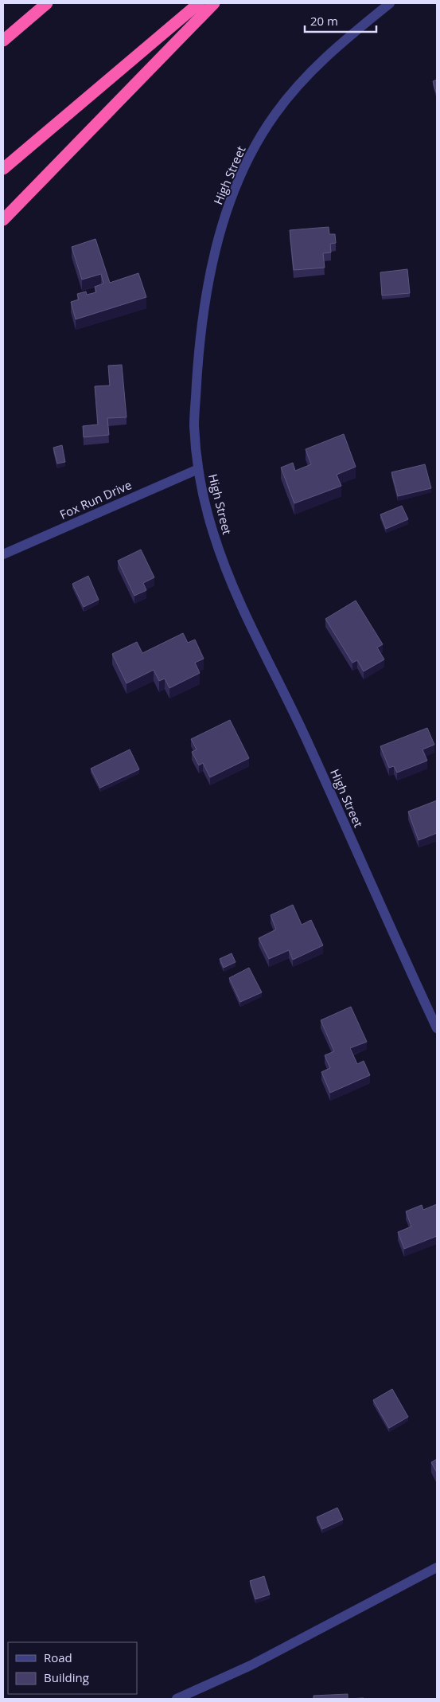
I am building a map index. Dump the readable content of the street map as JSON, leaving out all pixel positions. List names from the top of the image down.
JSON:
{
  "streets": {
    "street": ["High Street", "Fox Run Drive"]
  },
  "crossings": [
    ["High Street", "Fox Run Drive"]
  ],
  "legend": ["Road", "Building"],
  "scale_bar": "20 m"
}
